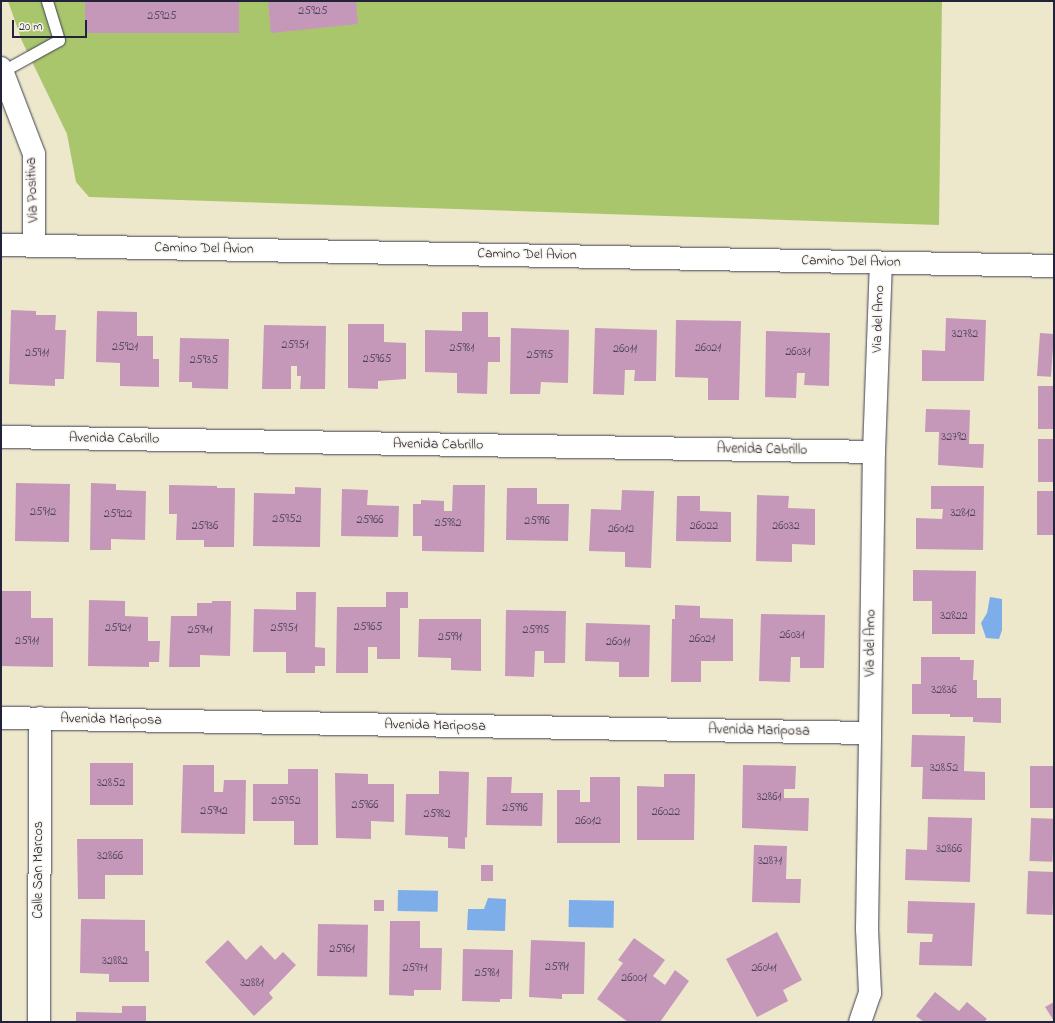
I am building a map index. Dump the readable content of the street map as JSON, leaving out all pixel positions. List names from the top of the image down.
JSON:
{
  "streets": {
    "street": [
      "Via Positiva",
      "Camino Del Avion",
      "Via del Amo",
      "Avenida Cabrillo",
      "Avenida Mariposa",
      "Calle San Marcos"
    ]
  },
  "crossings": [
    ["Via Positiva", "Camino Del Avion"],
    ["Camino Del Avion", "Via del Amo"],
    ["Via del Amo", "Avenida Cabrillo"],
    ["Via del Amo", "Avenida Mariposa"],
    ["Avenida Mariposa", "Calle San Marcos"]
  ],
  "house_numbers": [
    "25925",
    "25925",
    "32782",
    "25951",
    "25921",
    "25981",
    "26021",
    "26011",
    "26031",
    "25911",
    "25995",
    "25965",
    "25935",
    "32792",
    "25912",
    "32812",
    "25922",
    "25952",
    "25966",
    "25996",
    "25982",
    "25936",
    "26022",
    "26032",
    "26012",
    "32822",
    "25965",
    "25921",
    "25951",
    "25941",
    "25995",
    "26031",
    "25991",
    "26021",
    "25911",
    "26011",
    "32836",
    "32852",
    "32852",
    "32861",
    "25952",
    "25966",
    "25996",
    "25942",
    "26022",
    "25982",
    "26012",
    "32866",
    "32866",
    "32871",
    "25961",
    "32882",
    "25991",
    "25971",
    "26041",
    "25981",
    "26001",
    "32881"
  ],
  "scale_bar": "20 m"
}
